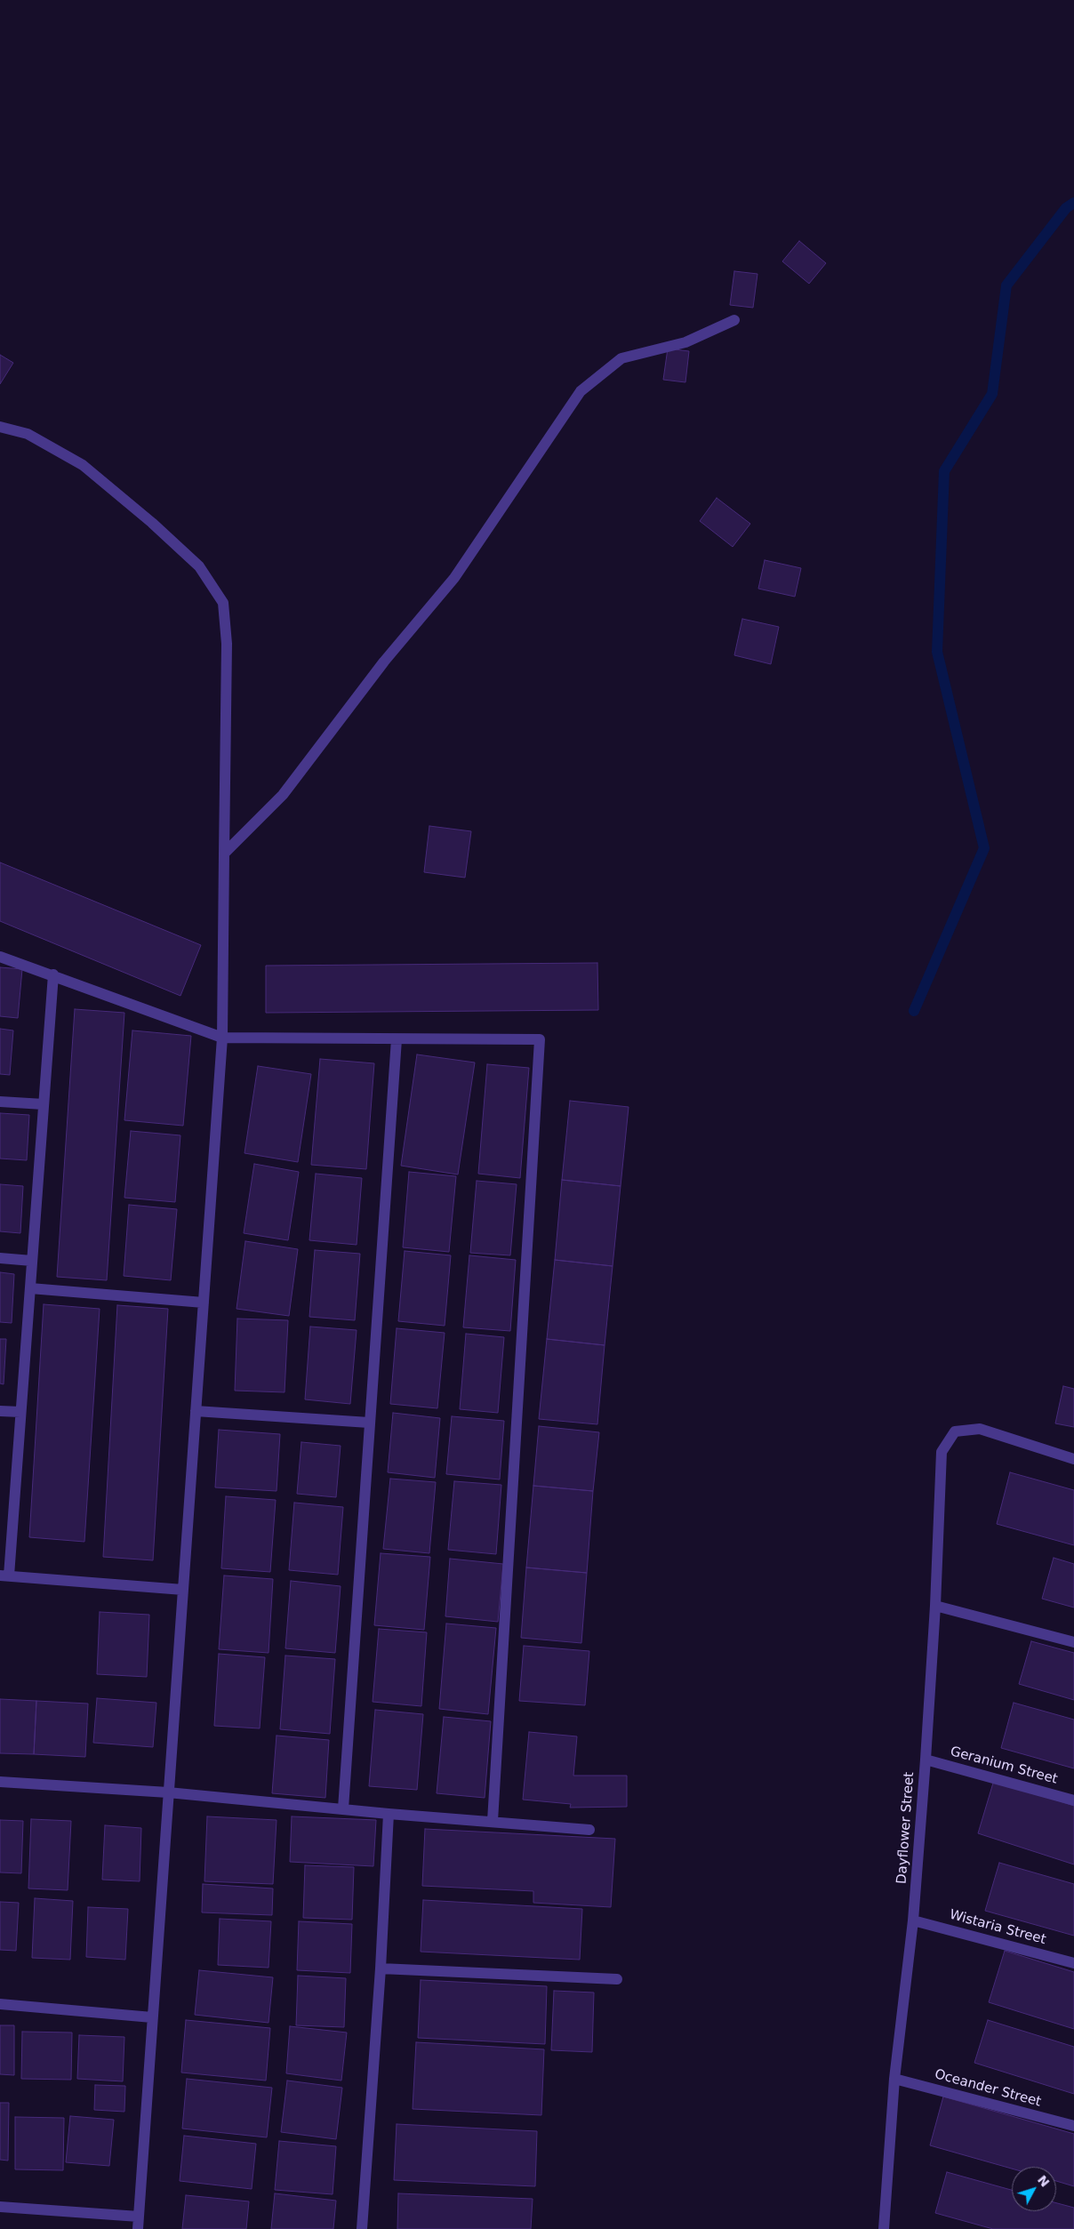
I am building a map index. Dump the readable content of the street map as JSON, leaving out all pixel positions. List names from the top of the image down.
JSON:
{
  "streets": {
    "street": [
      "Geranium Street",
      "Dayflower Street",
      "Wistaria Street",
      "Oceander Street"
    ]
  },
  "crossings": [
    ["Geranium Street", "Dayflower Street"],
    ["Dayflower Street", "Wistaria Street"],
    ["Dayflower Street", "Oceander Street"]
  ],
  "north": "top right"
}
